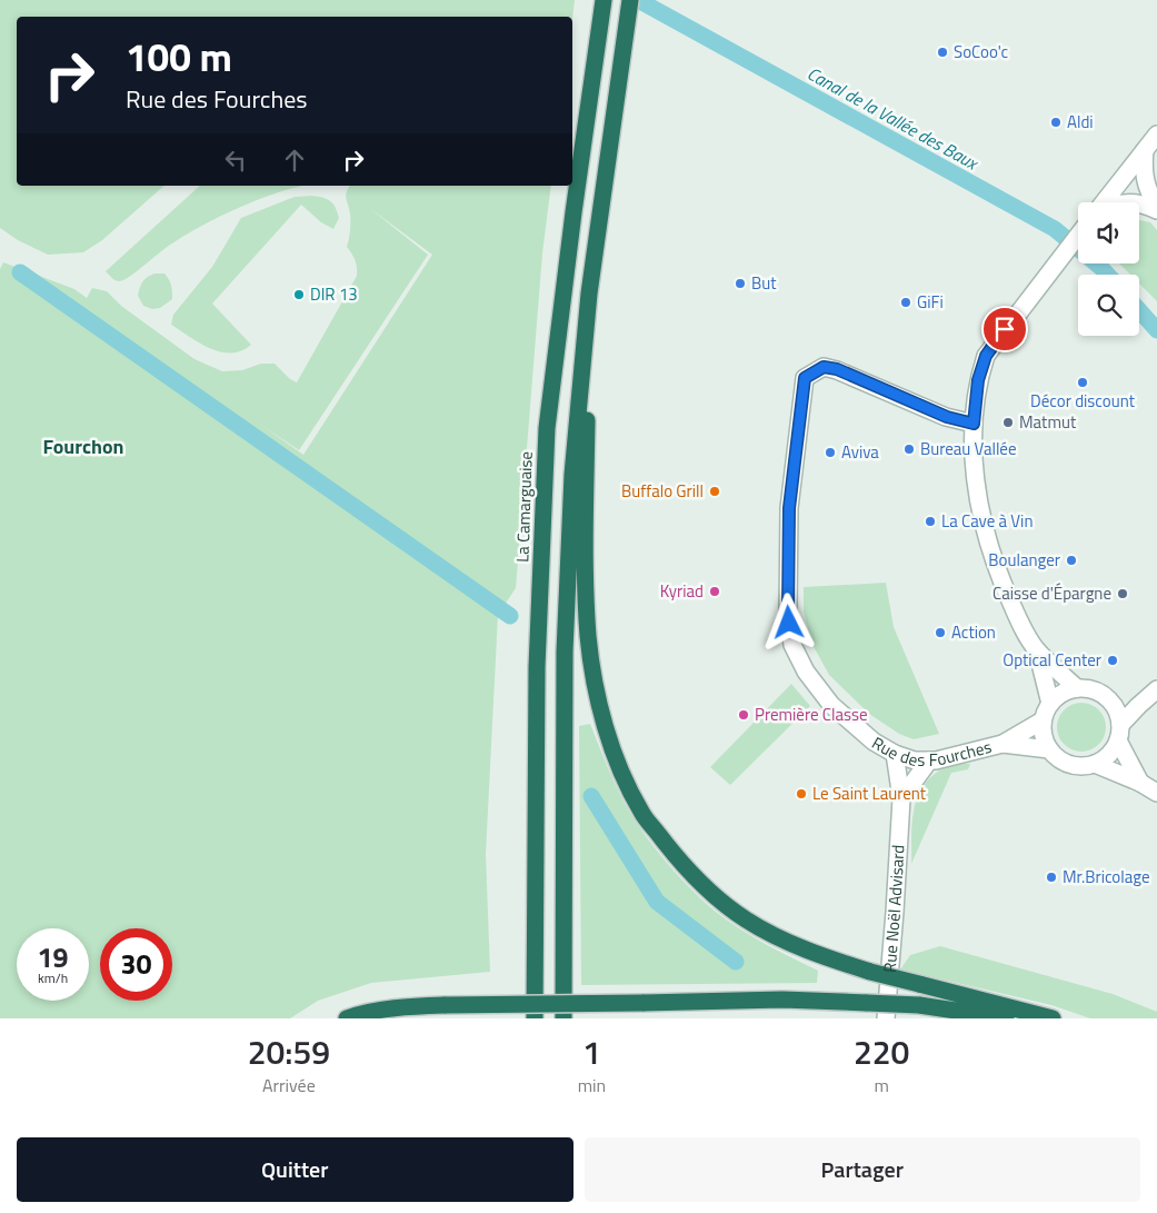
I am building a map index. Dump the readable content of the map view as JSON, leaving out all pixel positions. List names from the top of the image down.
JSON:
{
  "streets": {
    "highway": ["La Camarguaise"],
    "street": ["Rue des Fourches", "Rue Noël Advisard"]
  },
  "crossings": [
    ["Rue des Fourches", "Rue Noël Advisard"]
  ],
  "districts": ["Fourchon"],
  "water": ["Canal de la Vallée des Baux"],
  "places": [
    "SoCoo'c",
    "Aldi",
    "But",
    "DIR 13",
    "GiFi",
    "Décor discount",
    "Matmut",
    "Bureau Vallée",
    "Aviva",
    "Buffalo Grill",
    "La Cave à Vin",
    "Boulanger",
    "Kyriad",
    "Caisse d'Épargne",
    "Action",
    "Optical Center",
    "Première Classe",
    "Le Saint Laurent",
    "Mr.Bricolage"
  ],
  "page": {
    "turn": ["100 m", "Rue des Fourches"],
    "speed": "19 km/h",
    "limit": "30",
    "eta": [
      "20:59",
      "Arrivée",
      "1",
      "min",
      "220",
      "m"
    ],
    "buttons": ["Quitter", "Partager"]
  }
}
